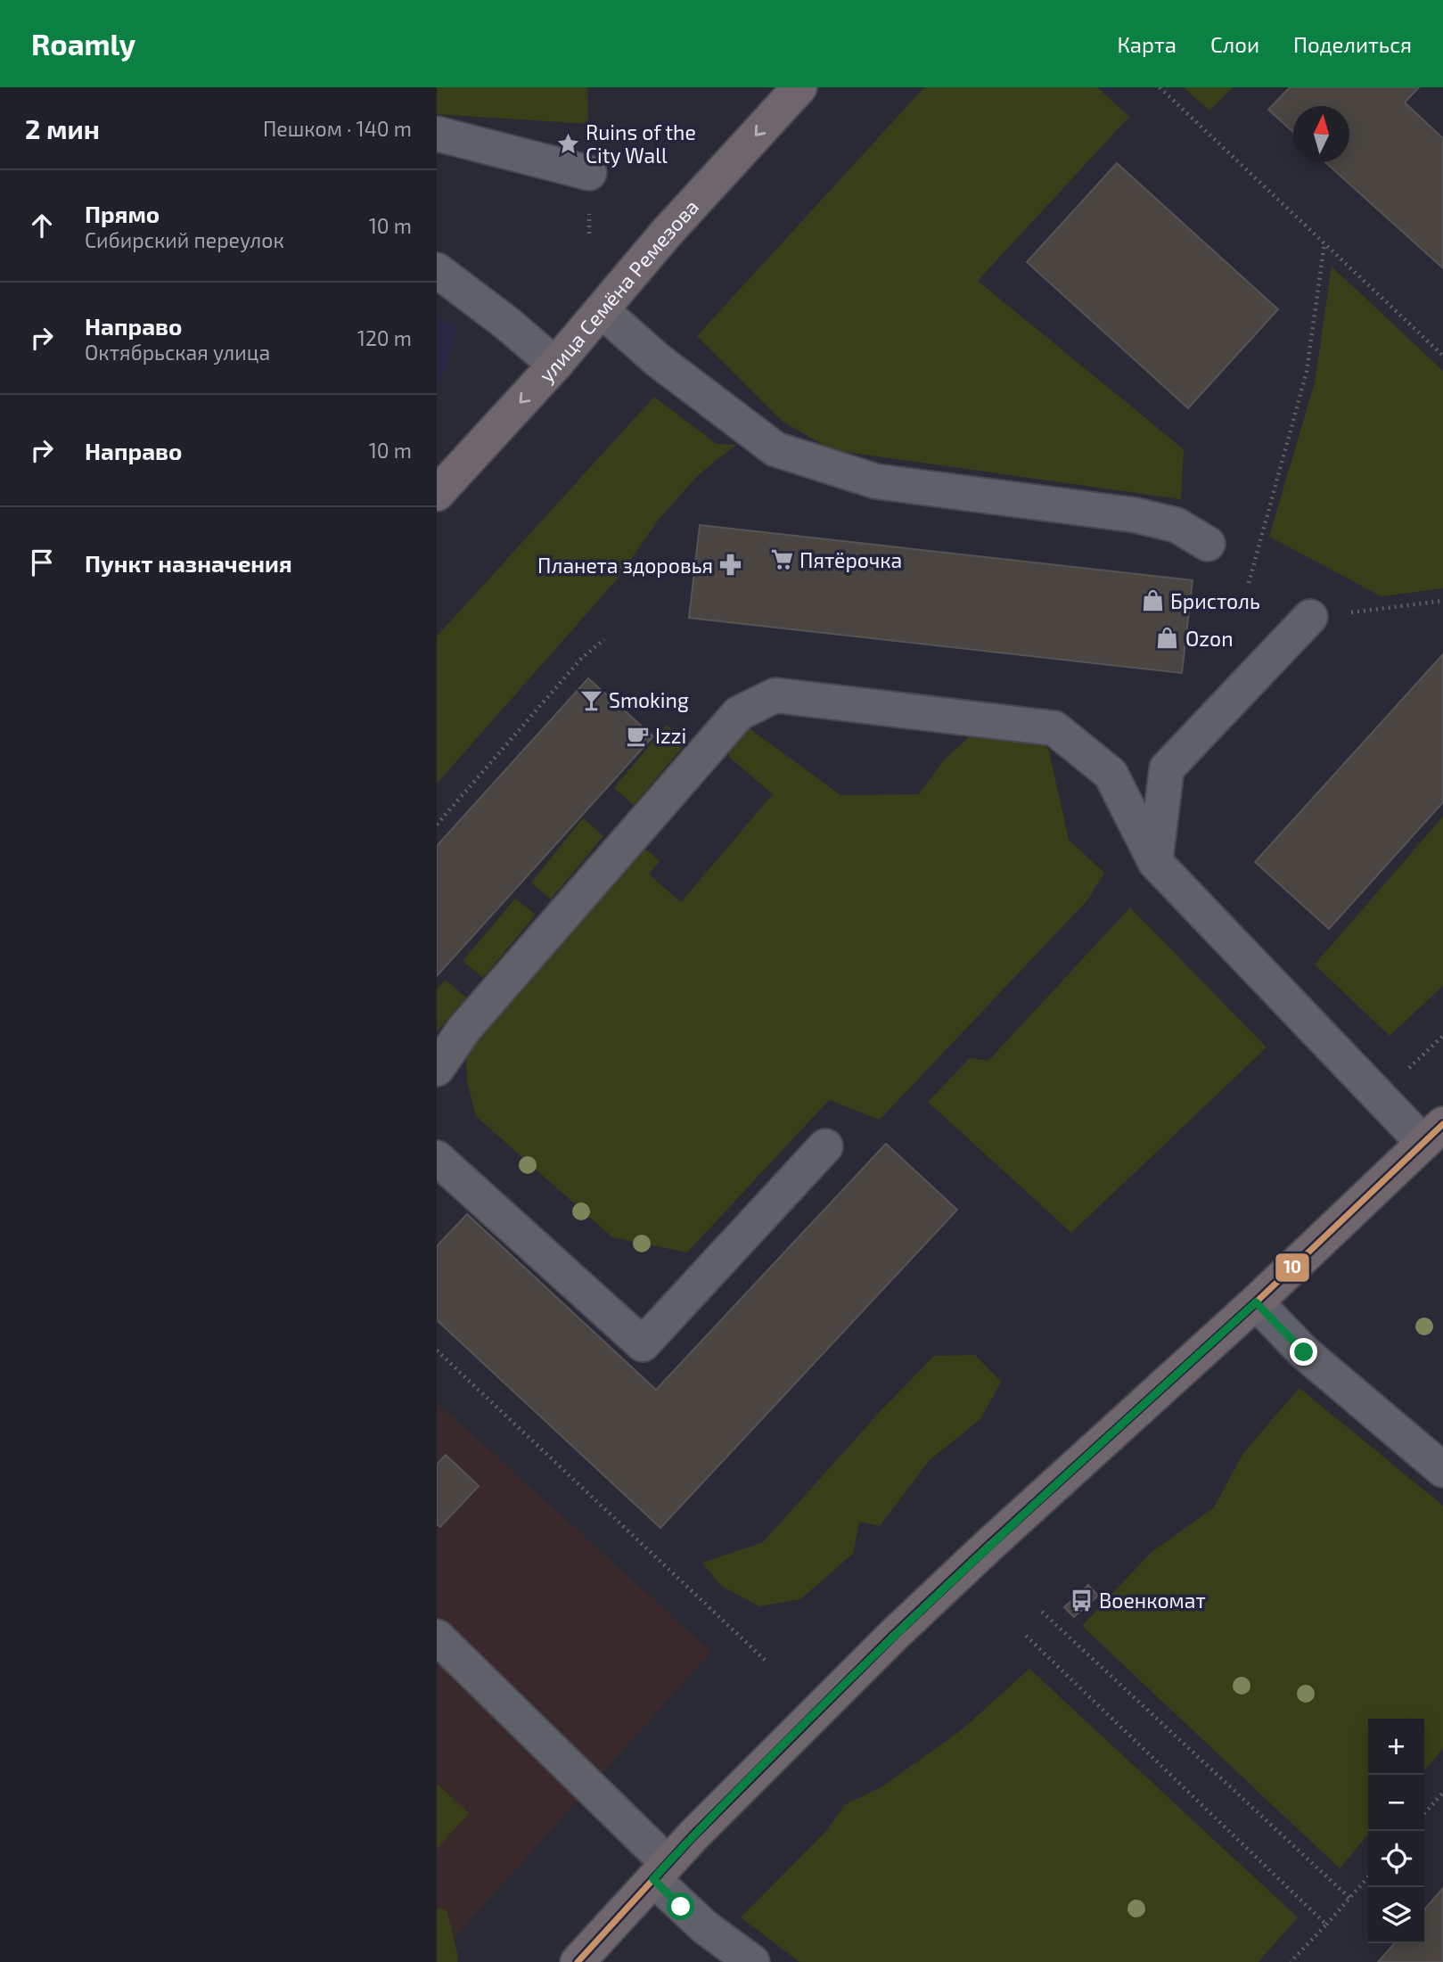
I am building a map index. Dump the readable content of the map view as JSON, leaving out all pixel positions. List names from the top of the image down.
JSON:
{
  "streets": {
    "main road": ["улица Семёна Ремезова"]
  },
  "one_way": ["улица Семёна Ремезова"],
  "places": {
    "place": ["Ruins of the City Wall"],
    "supermarket": ["Пятёрочка"],
    "pharmacy": ["Планета здоровья"],
    "shop": ["Бристоль", "Ozon"],
    "bar": ["Smoking"],
    "cafe": ["Izzi"],
    "bus stop": ["Военкомат"]
  },
  "lines": ["transit line 10"],
  "north": "top",
  "page": {
    "header": "Roamly",
    "nav": ["Карта", "Слои", "Поделиться"],
    "heading": ["2 мин", "Пешком · 140 m"],
    "list": [
      ["Прямо", "Сибирский переулок", "10 m"],
      ["Направо", "Октябрьская улица", "120 m"],
      ["Направо", "10 m"],
      "Пункт назначения"
    ],
    "map_buttons": ["+", "−"]
  }
}
